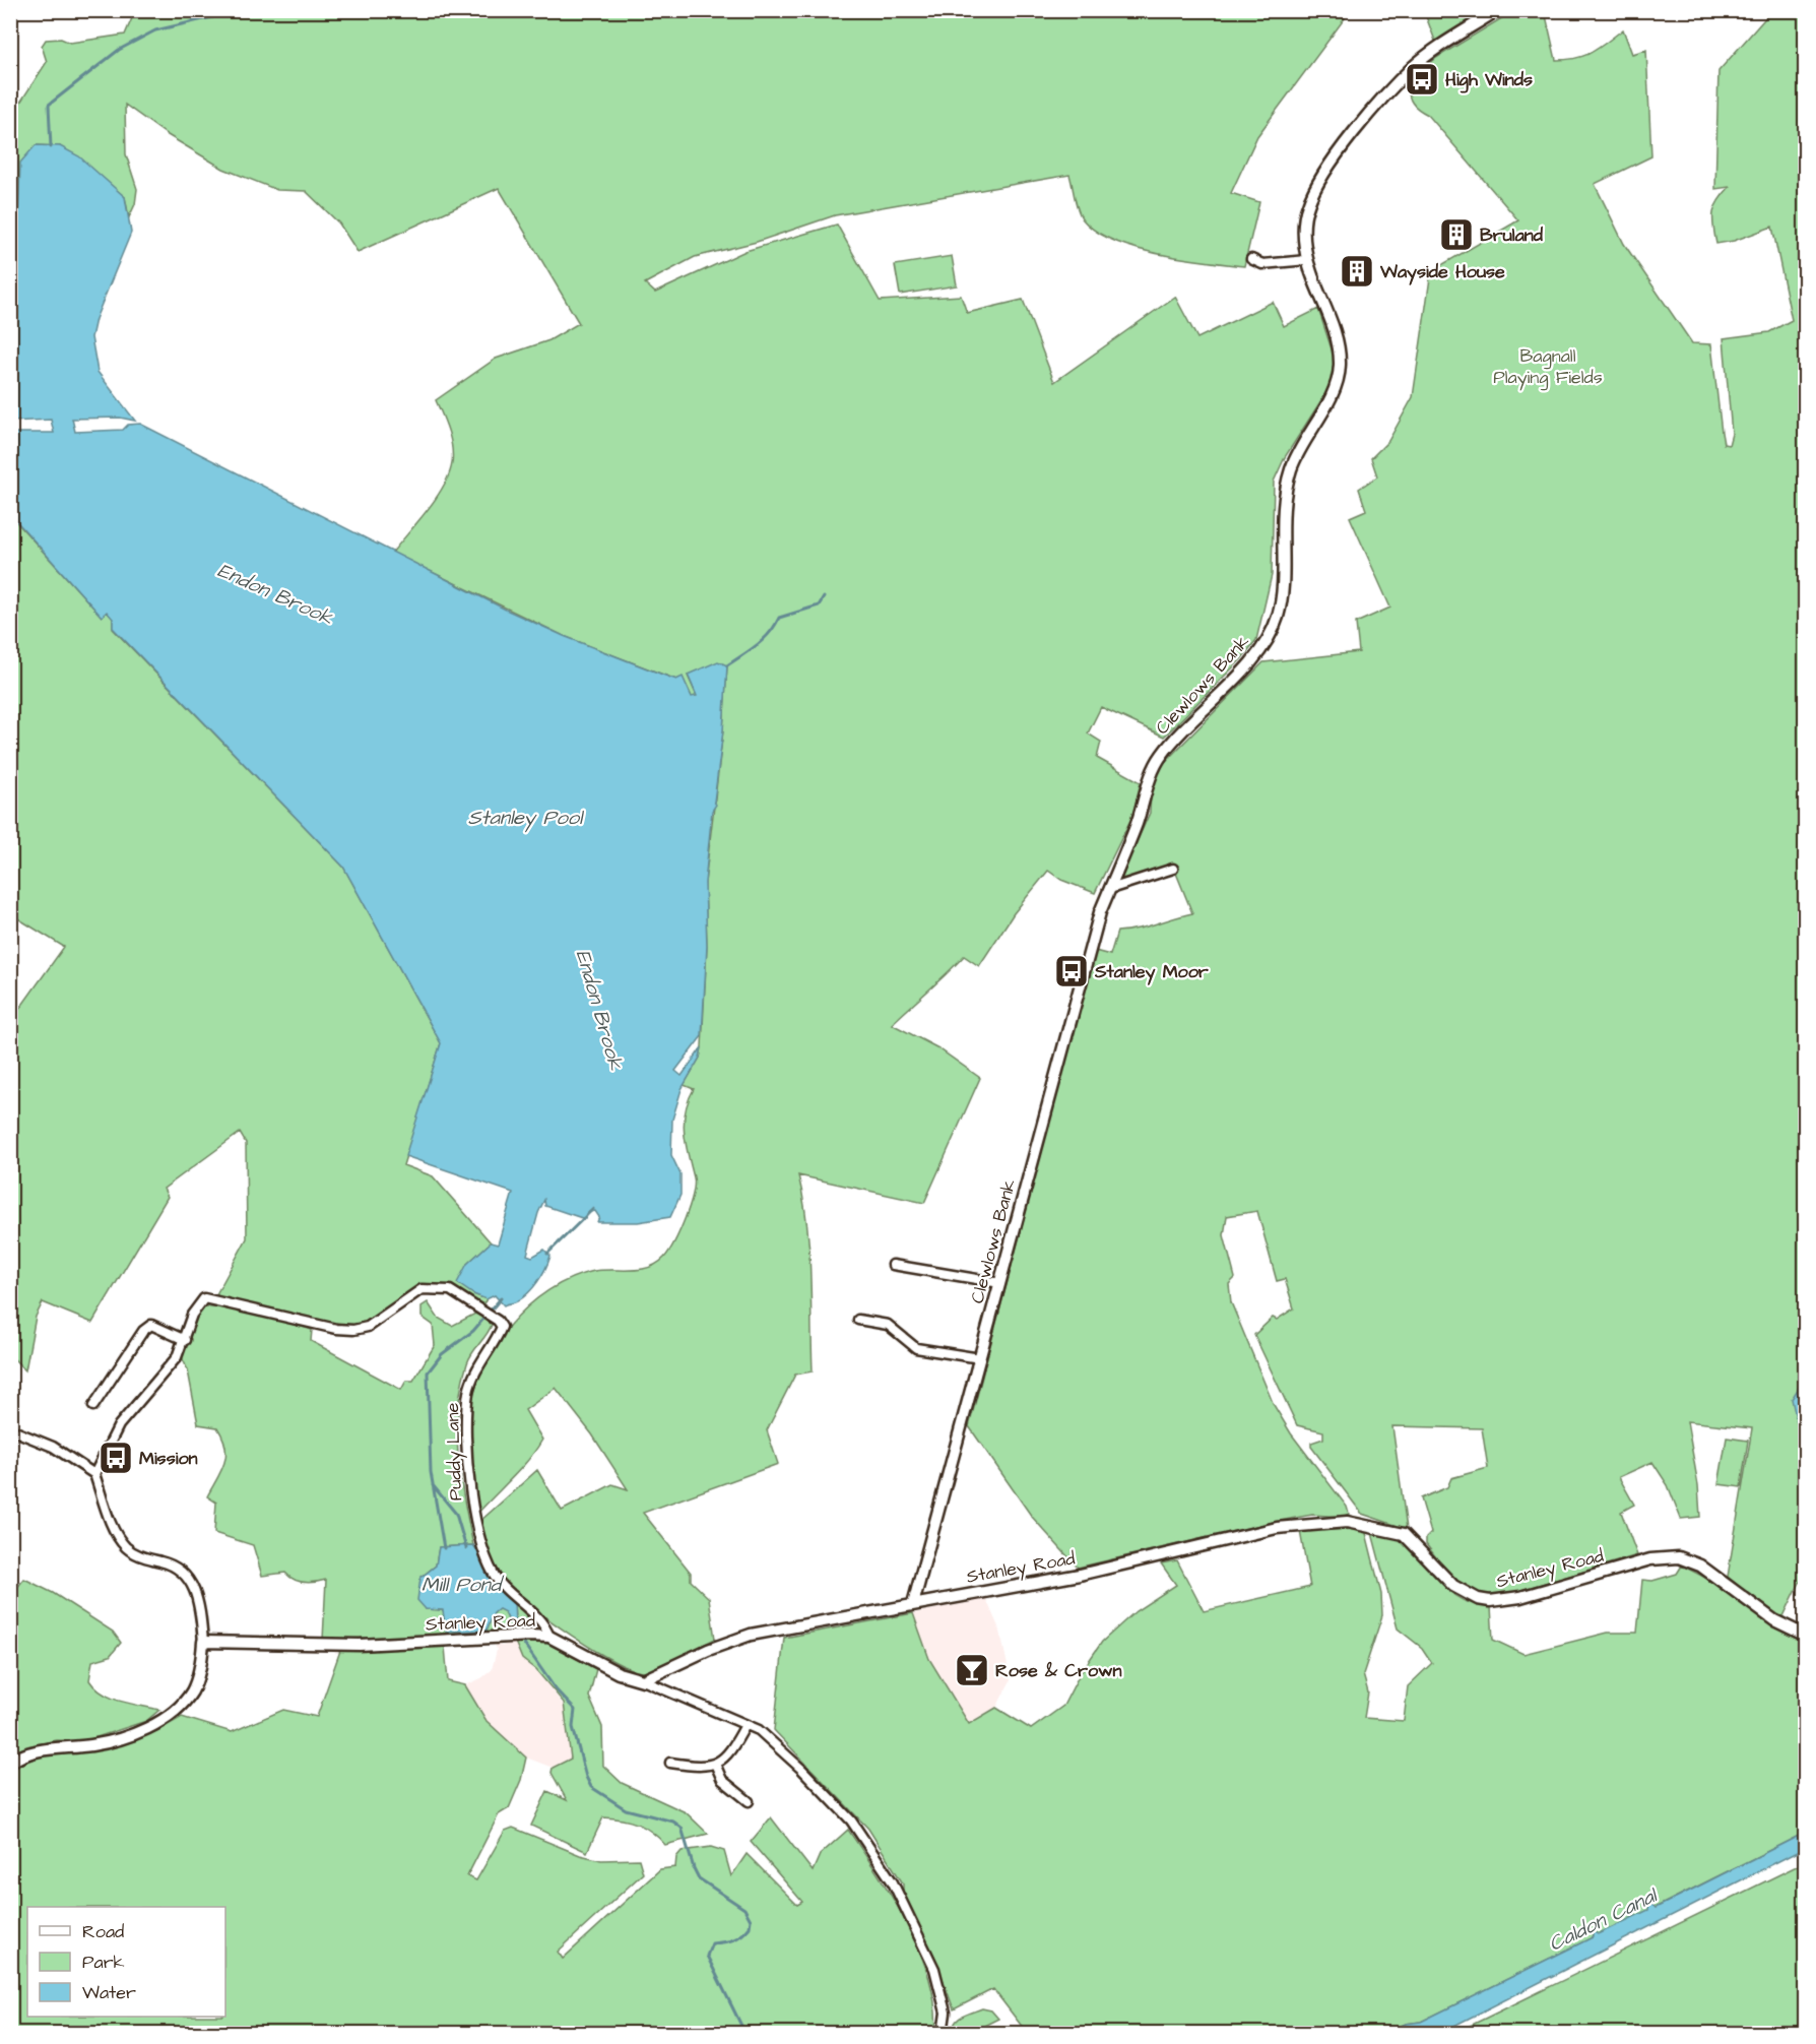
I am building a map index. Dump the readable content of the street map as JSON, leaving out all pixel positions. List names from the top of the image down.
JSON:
{
  "streets": {
    "street": ["Clewlows Bank", "Puddy Lane", "Stanley Road"]
  },
  "crossings": [
    ["Clewlows Bank", "Stanley Road"],
    ["Puddy Lane", "Stanley Road"]
  ],
  "water": [
    "Endon Brook",
    "Stanley Pool",
    "Mill Pond",
    "Caldon Canal"
  ],
  "parks": ["Bagnall Playing Fields"],
  "places": {
    "bus stop": ["High Winds", "Stanley Moor", "Mission"],
    "building": ["Bruland", "Wayside House"],
    "bar": ["Rose & Crown"]
  },
  "legend": ["Road", "Park", "Water"]
}
